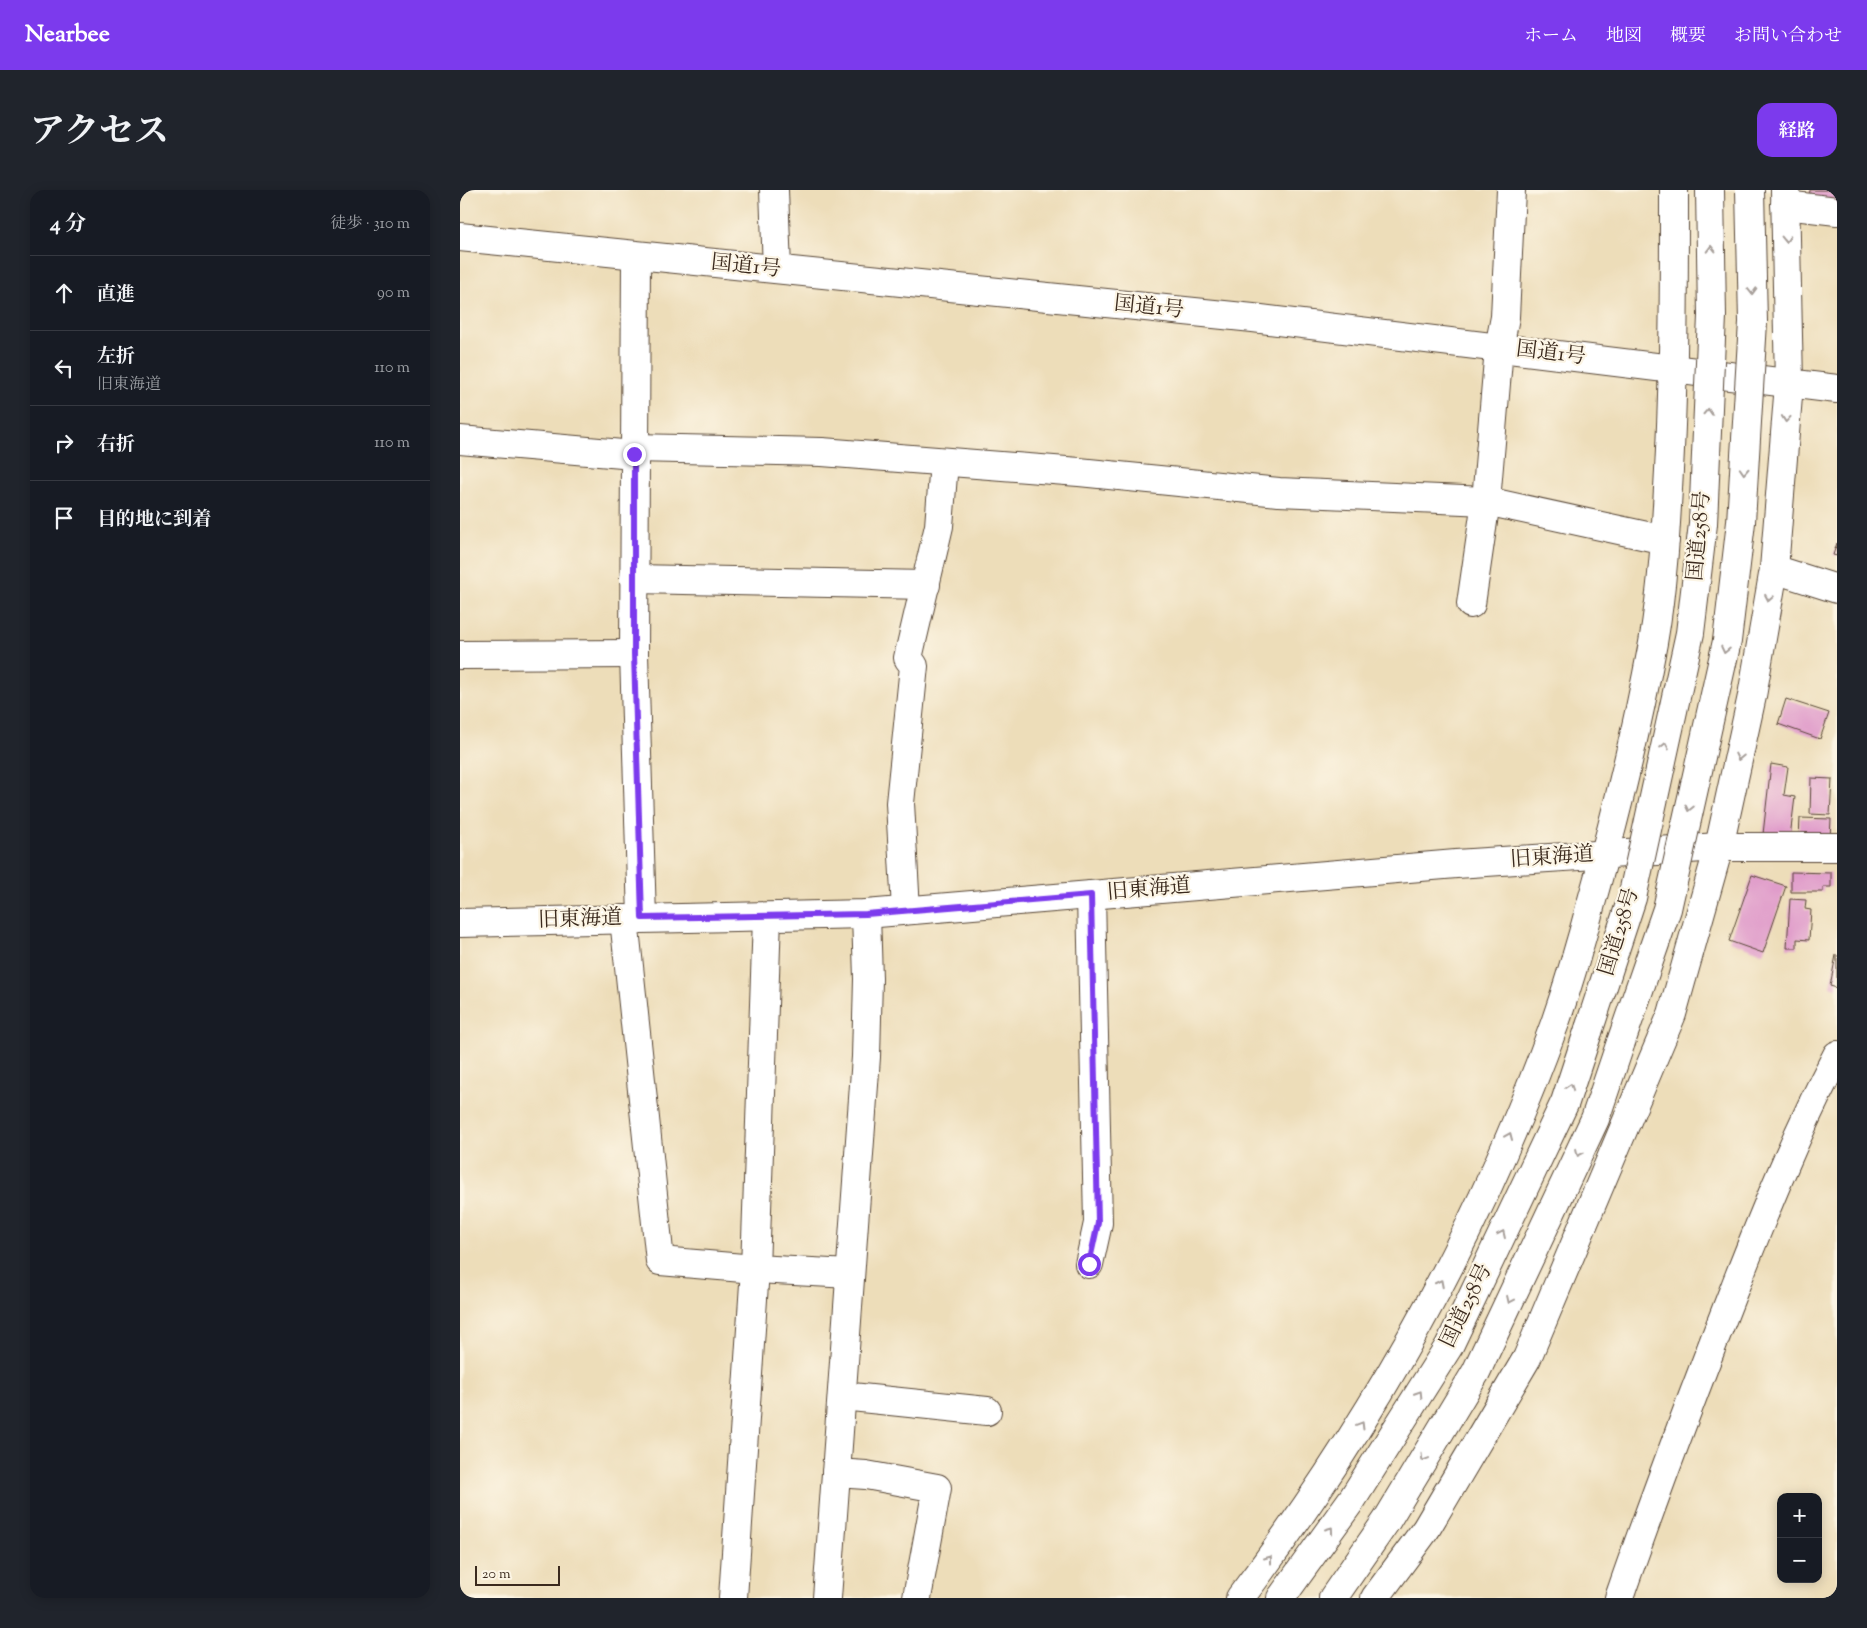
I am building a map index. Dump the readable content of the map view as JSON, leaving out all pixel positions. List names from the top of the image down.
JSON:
{
  "streets": {
    "main road": ["国道1号", "国道258号", "旧東海道"]
  },
  "scale_bar": "20 m",
  "page": {
    "header": "Nearbee",
    "nav": [
      "ホーム",
      "地図",
      "概要",
      "お問い合わせ"
    ],
    "title": "アクセス",
    "buttons": "経路",
    "heading": ["4 分", "徒歩 · 310 m"],
    "list": [
      ["直進", "90 m"],
      ["左折", "旧東海道", "110 m"],
      ["右折", "110 m"],
      "目的地に到着"
    ],
    "map_buttons": ["+", "−"],
    "scale": "20 m"
  }
}
